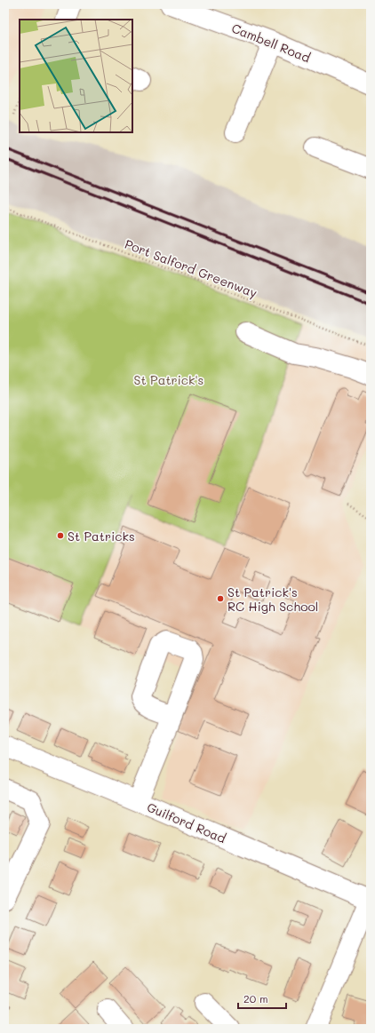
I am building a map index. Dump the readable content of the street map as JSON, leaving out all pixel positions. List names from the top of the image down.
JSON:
{
  "streets": {
    "street": ["Cambell Road", "Guilford Road"],
    "path": ["Port Salford Greenway"]
  },
  "parks": ["St Patrick's"],
  "places": ["St Patricks", "St Patrick's RC High School"],
  "scale_bar": "20 m"
}
